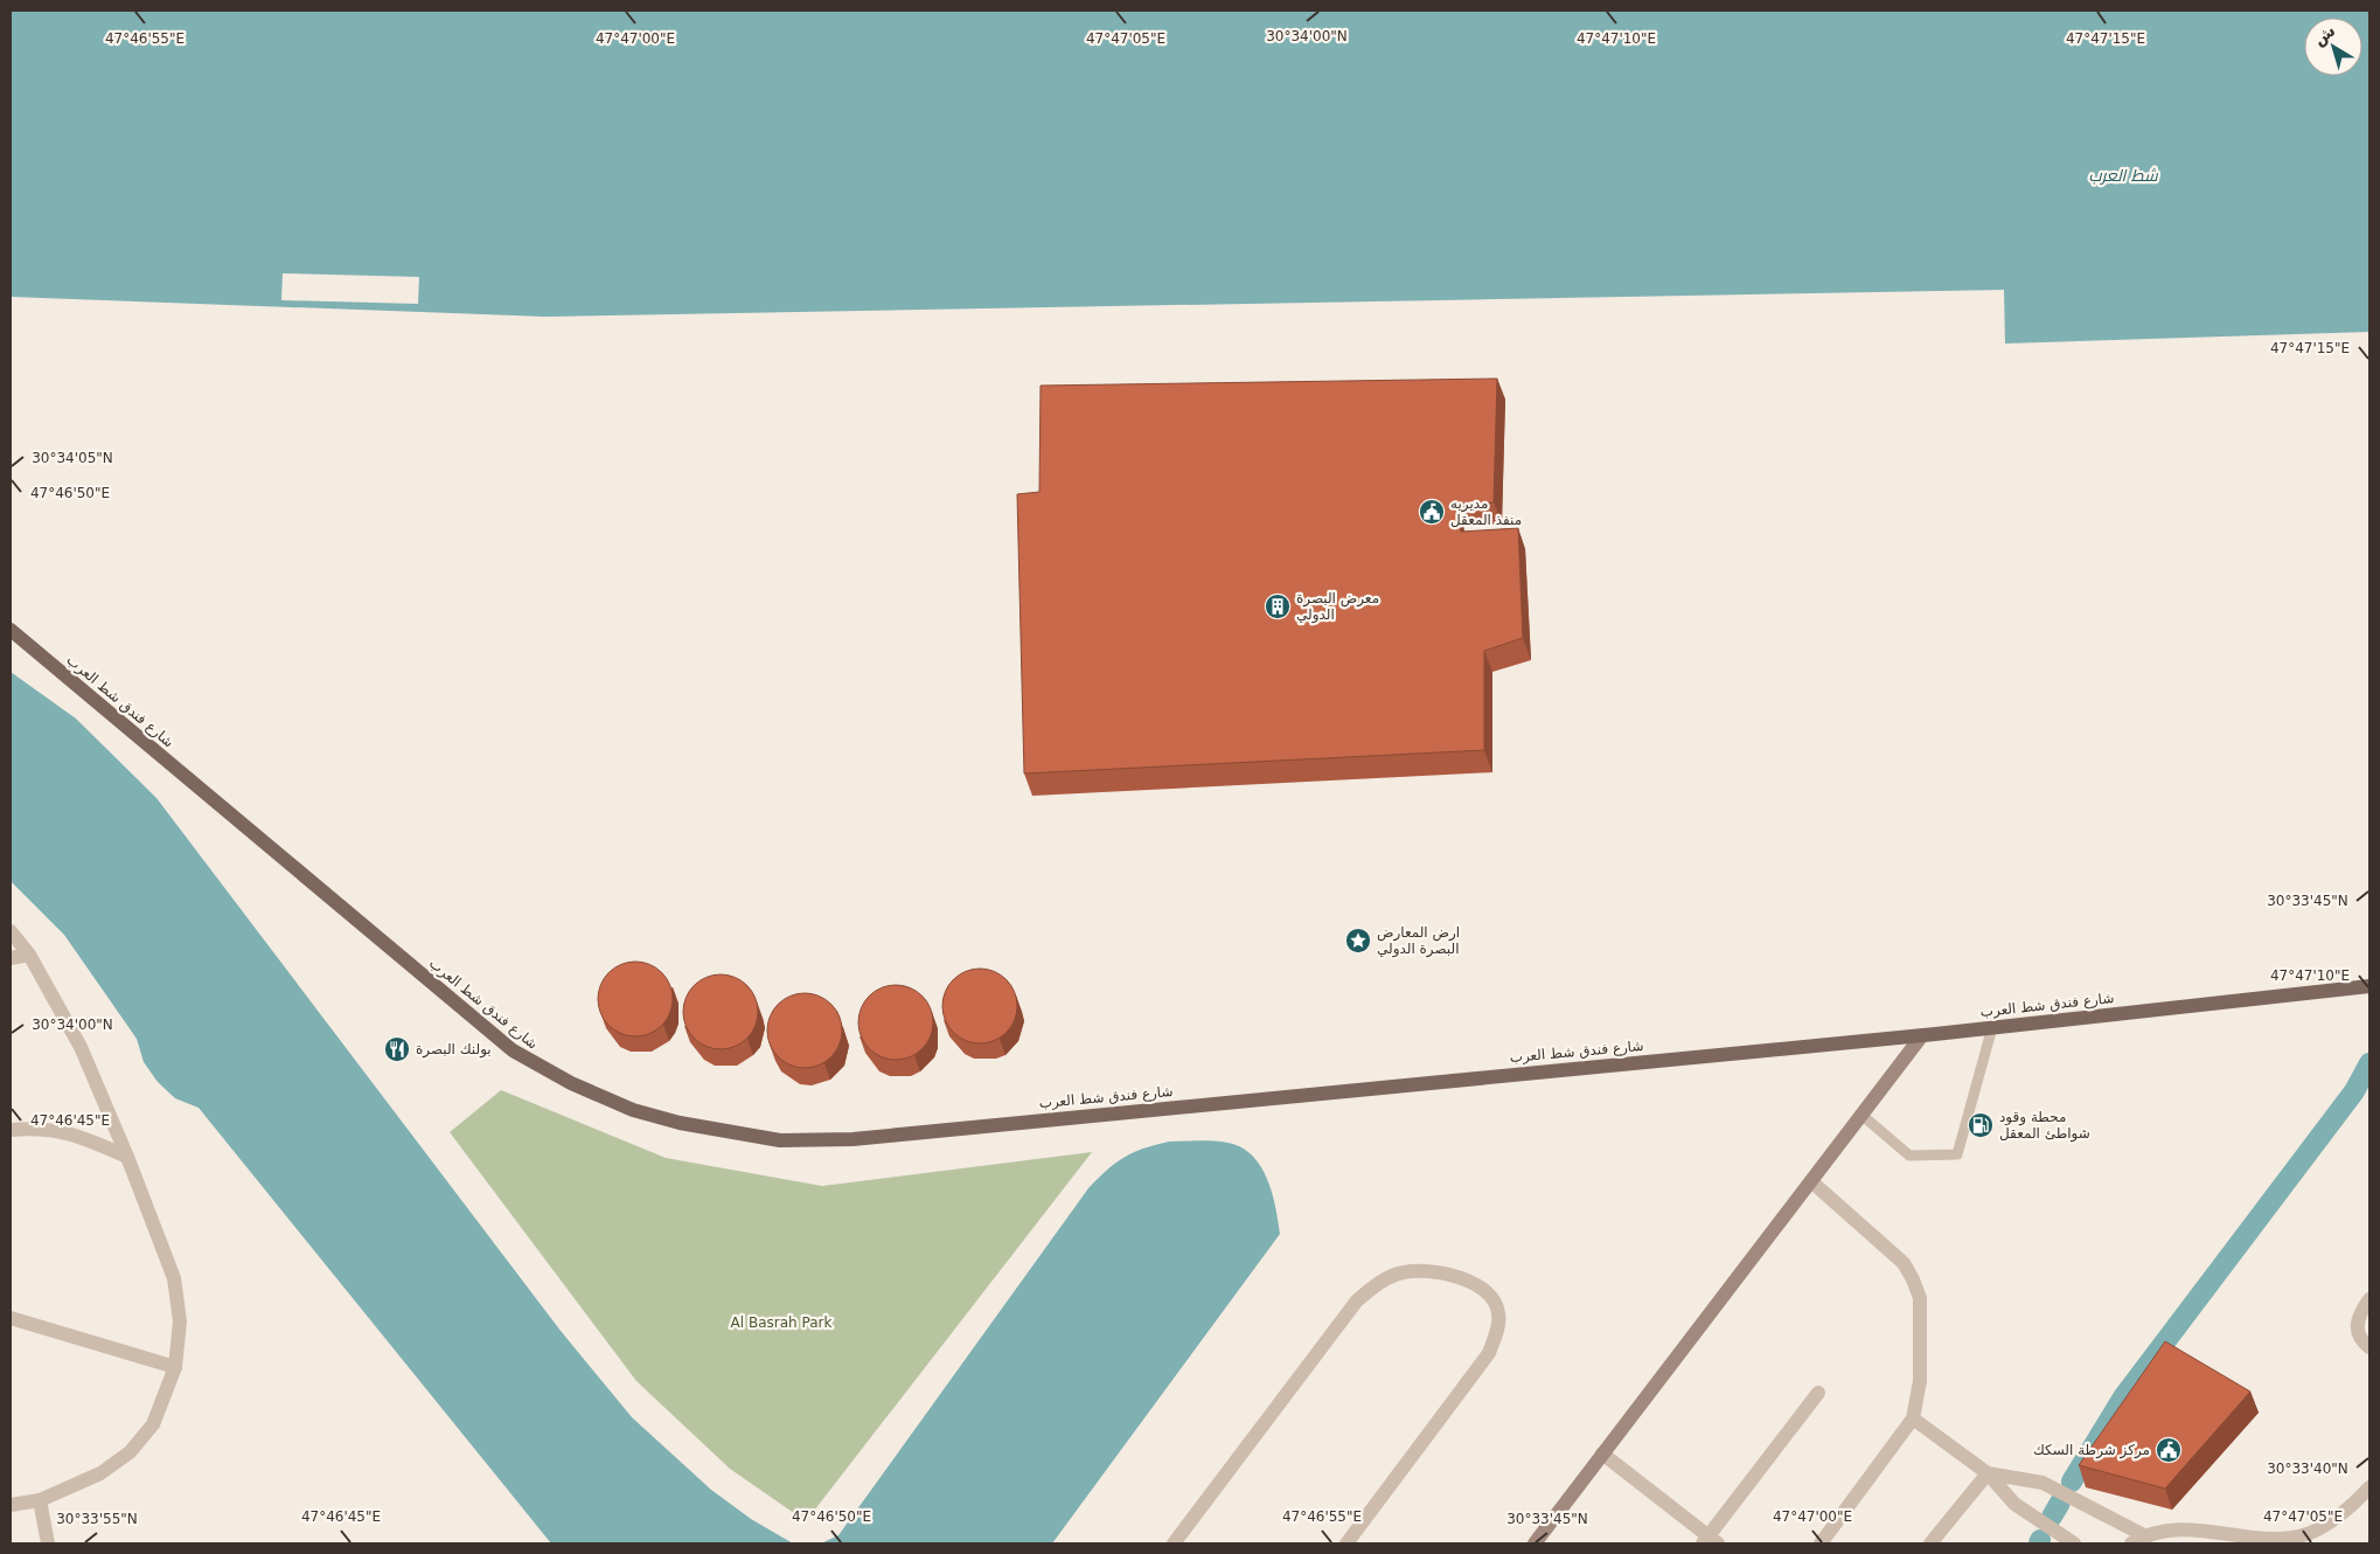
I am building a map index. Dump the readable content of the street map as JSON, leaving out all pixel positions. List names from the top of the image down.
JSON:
{
  "streets": {
    "main road": ["شارع فندق شط العرب"]
  },
  "water": ["شط العرب"],
  "parks": ["Al Basrah Park"],
  "places": {
    "public building": ["مديريه منفذ المعقل", "مركز شرطة السكك"],
    "building": ["معرض البصرة الدولي"],
    "place": ["ارض المعارض البصرة الدولي"],
    "restaurant": ["بولنك البصرة"],
    "fuel station": ["محطة وقود شواطئ المعقل"]
  },
  "north": "top left",
  "coordinates": [
    "30°34'00\"N",
    "47°46'55\"E",
    "47°47'00\"E",
    "47°47'05\"E",
    "47°47'10\"E",
    "47°47'15\"E",
    "30°34'05\"N",
    "47°46'50\"E",
    "30°33'45\"N",
    "47°46'45\"E",
    "30°33'40\"N",
    "30°33'55\"N"
  ]
}
